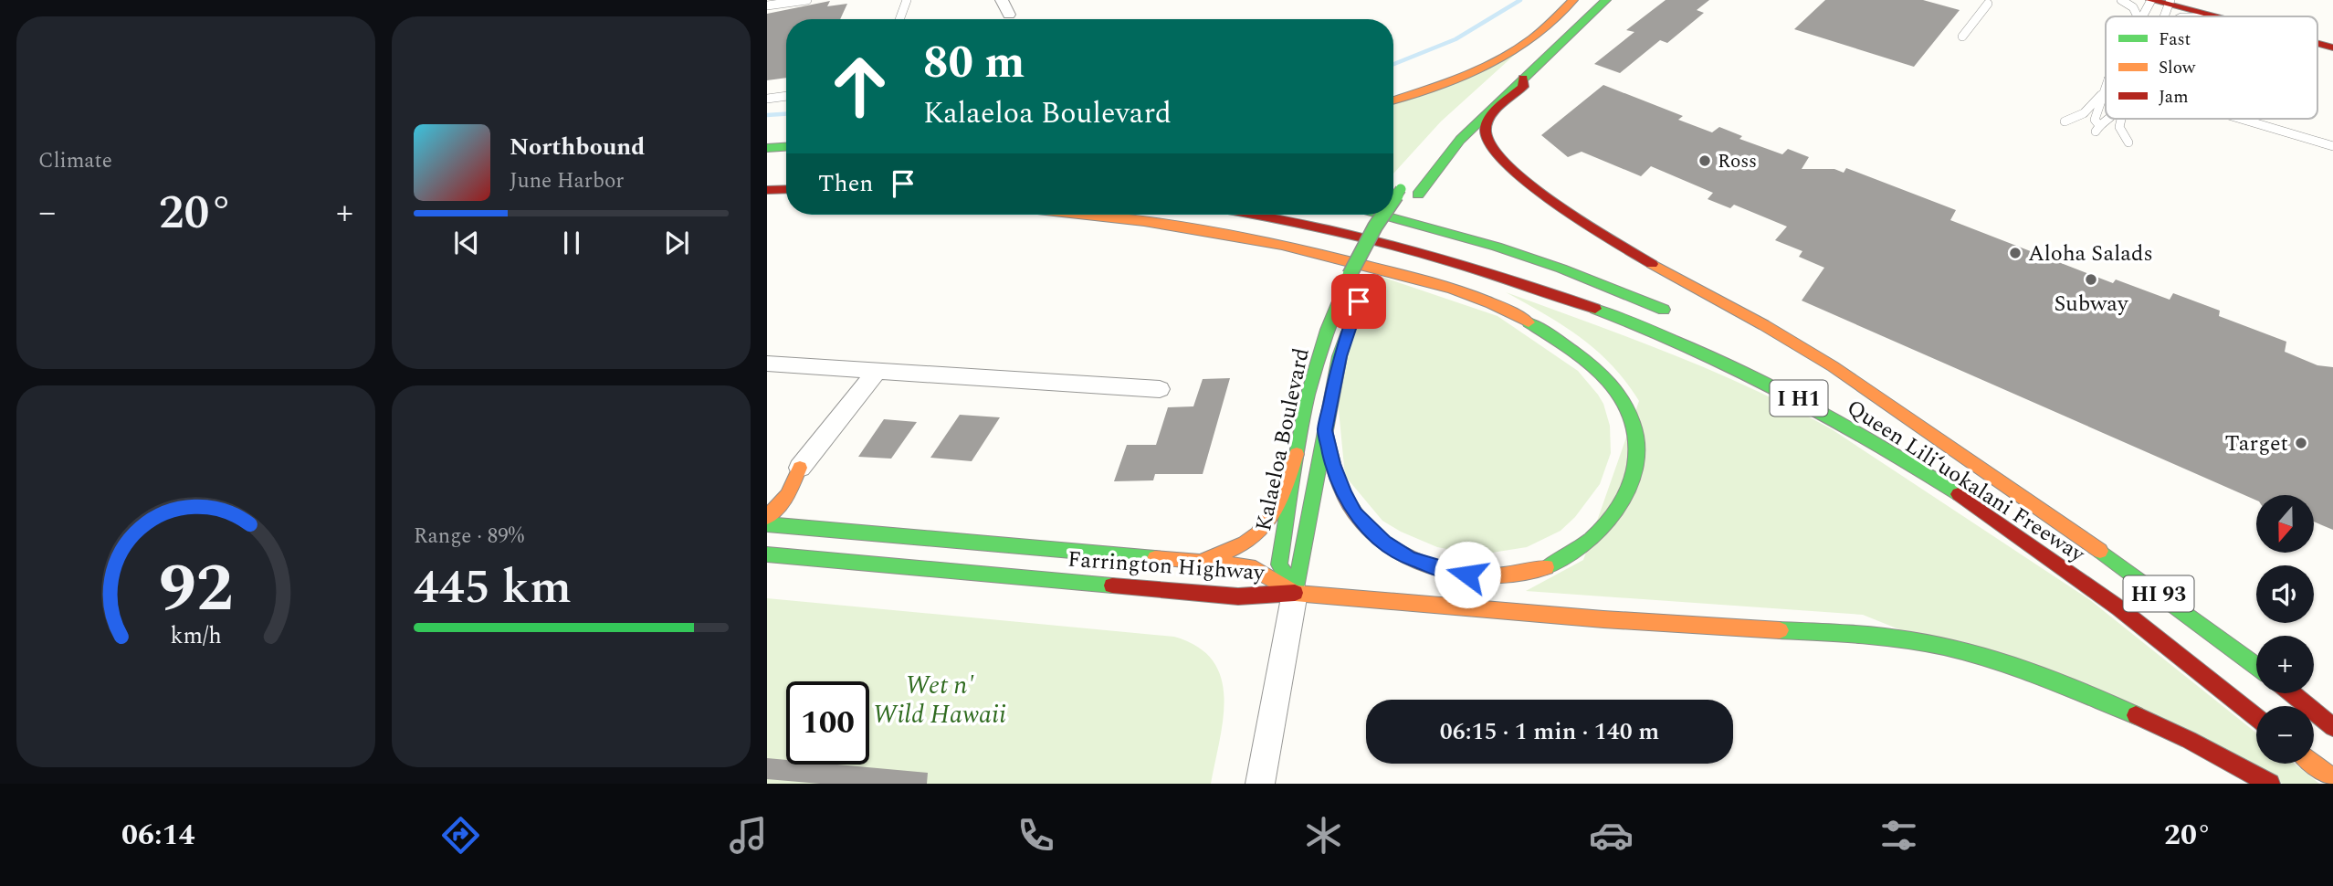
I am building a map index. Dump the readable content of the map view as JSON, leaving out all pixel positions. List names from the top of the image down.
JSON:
{
  "streets": {
    "main road": [
      "I H1",
      "Kalaeloa Boulevard",
      "Queen Liliʻuokalani Freeway",
      "Farrington Highway",
      "HI 93"
    ]
  },
  "crossings": [
    ["Kalaeloa Boulevard", "Farrington Highway"],
    ["Queen Liliʻuokalani Freeway", "HI 93"]
  ],
  "parks": ["Wet n' Wild Hawaii"],
  "places": [
    "Ross",
    "Aloha Salads",
    "Subway",
    "Target"
  ],
  "legend": ["Fast", "Slow", "Jam"],
  "north": "bottom",
  "page": {
    "tile": [
      "Climate",
      ["Range · 89%", "445 km"]
    ],
    "turn": ["80 m", "Kalaeloa Boulevard"],
    "song": ["Northbound", "June Harbor"],
    "then": "Then",
    "heat": ["−", "20°", "+"],
    "map_buttons": ["+", "−"],
    "limit": "100",
    "trip": "06:15 · 1 min · 140 m",
    "tabs": ["06:14", "20°"],
    "gauge": ["92", "km/h"]
  }
}
